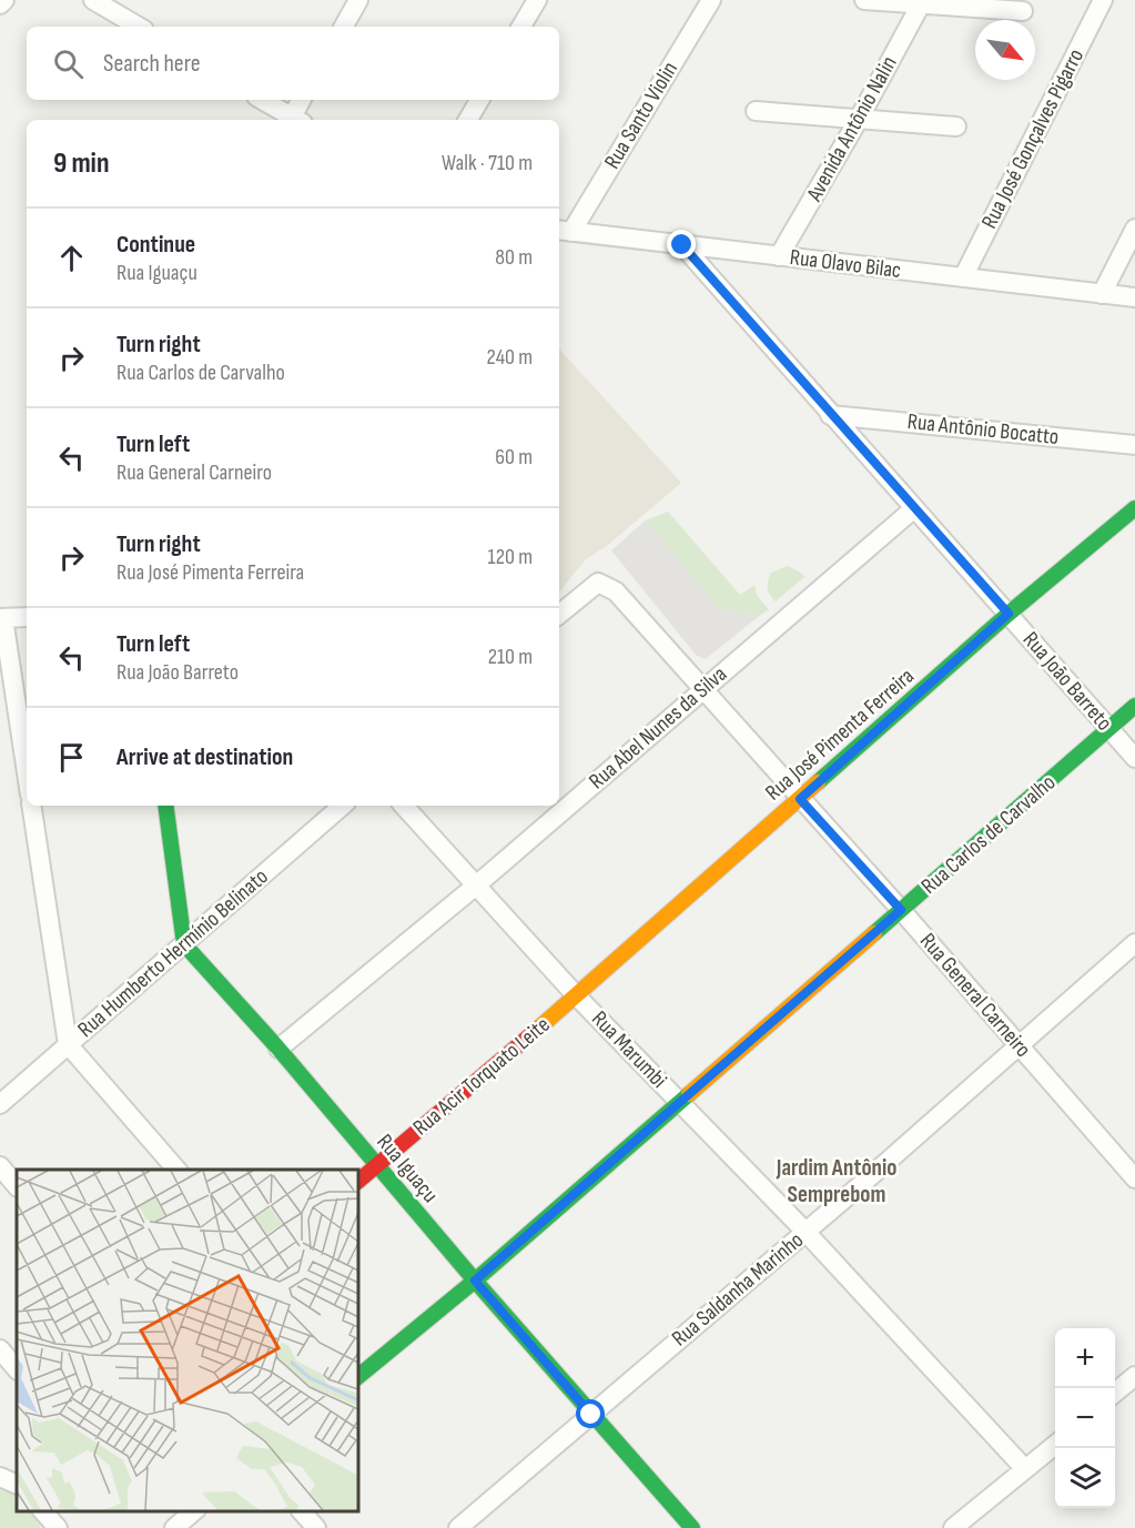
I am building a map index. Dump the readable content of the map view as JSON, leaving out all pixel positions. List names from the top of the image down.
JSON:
{
  "streets": {
    "street": [
      "Rua Santo Violin",
      "Avenida Antônio Nalin",
      "Rua José Gonçalves Pigarro",
      "Rua Olavo Bilac",
      "Rua Antônio Bocatto",
      "Rua João Barreto",
      "Rua Abel Nunes da Silva",
      "Rua José Pimenta Ferreira",
      "Rua Carlos de Carvalho",
      "Rua Humberto Hermínio Belinato",
      "Rua General Carneiro",
      "Rua Marumbi",
      "Rua Acir Torquato Leite",
      "Rua Iguaçu",
      "Rua Saldanha Marinho"
    ]
  },
  "crossings": [
    ["Rua Santo Violin", "Rua Olavo Bilac"],
    ["Avenida Antônio Nalin", "Rua Olavo Bilac"],
    ["Rua José Gonçalves Pigarro", "Rua Olavo Bilac"],
    ["Rua Olavo Bilac", "Rua João Barreto"],
    ["Rua Antônio Bocatto", "Rua João Barreto"],
    ["Rua João Barreto", "Rua Abel Nunes da Silva"],
    ["Rua João Barreto", "Rua José Pimenta Ferreira"],
    ["Rua João Barreto", "Rua Carlos de Carvalho"],
    ["Rua Abel Nunes da Silva", "Rua General Carneiro"],
    ["Rua Abel Nunes da Silva", "Rua Marumbi"],
    ["Rua Abel Nunes da Silva", "Rua Iguaçu"],
    ["Rua José Pimenta Ferreira", "Rua General Carneiro"],
    ["Rua José Pimenta Ferreira", "Rua Marumbi"],
    ["Rua José Pimenta Ferreira", "Rua Acir Torquato Leite"],
    ["Rua Carlos de Carvalho", "Rua General Carneiro"],
    ["Rua Carlos de Carvalho", "Rua Marumbi"],
    ["Rua Carlos de Carvalho", "Rua Iguaçu"],
    ["Rua Humberto Hermínio Belinato", "Rua Iguaçu"],
    ["Rua General Carneiro", "Rua Saldanha Marinho"],
    ["Rua Marumbi", "Rua Acir Torquato Leite"],
    ["Rua Marumbi", "Rua Saldanha Marinho"],
    ["Rua Acir Torquato Leite", "Rua Iguaçu"],
    ["Rua Iguaçu", "Rua Saldanha Marinho"]
  ],
  "districts": ["Jardim Antônio Semprebom"],
  "north": "bottom right",
  "page": {
    "search": "Search here",
    "heading": ["9 min", "Walk · 710 m"],
    "list": [
      ["Continue", "Rua Iguaçu", "80 m"],
      ["Turn right", "Rua Carlos de Carvalho", "240 m"],
      ["Turn left", "Rua General Carneiro", "60 m"],
      ["Turn right", "Rua José Pimenta Ferreira", "120 m"],
      ["Turn left", "Rua João Barreto", "210 m"],
      "Arrive at destination"
    ],
    "map_buttons": ["+", "−"]
  }
}
